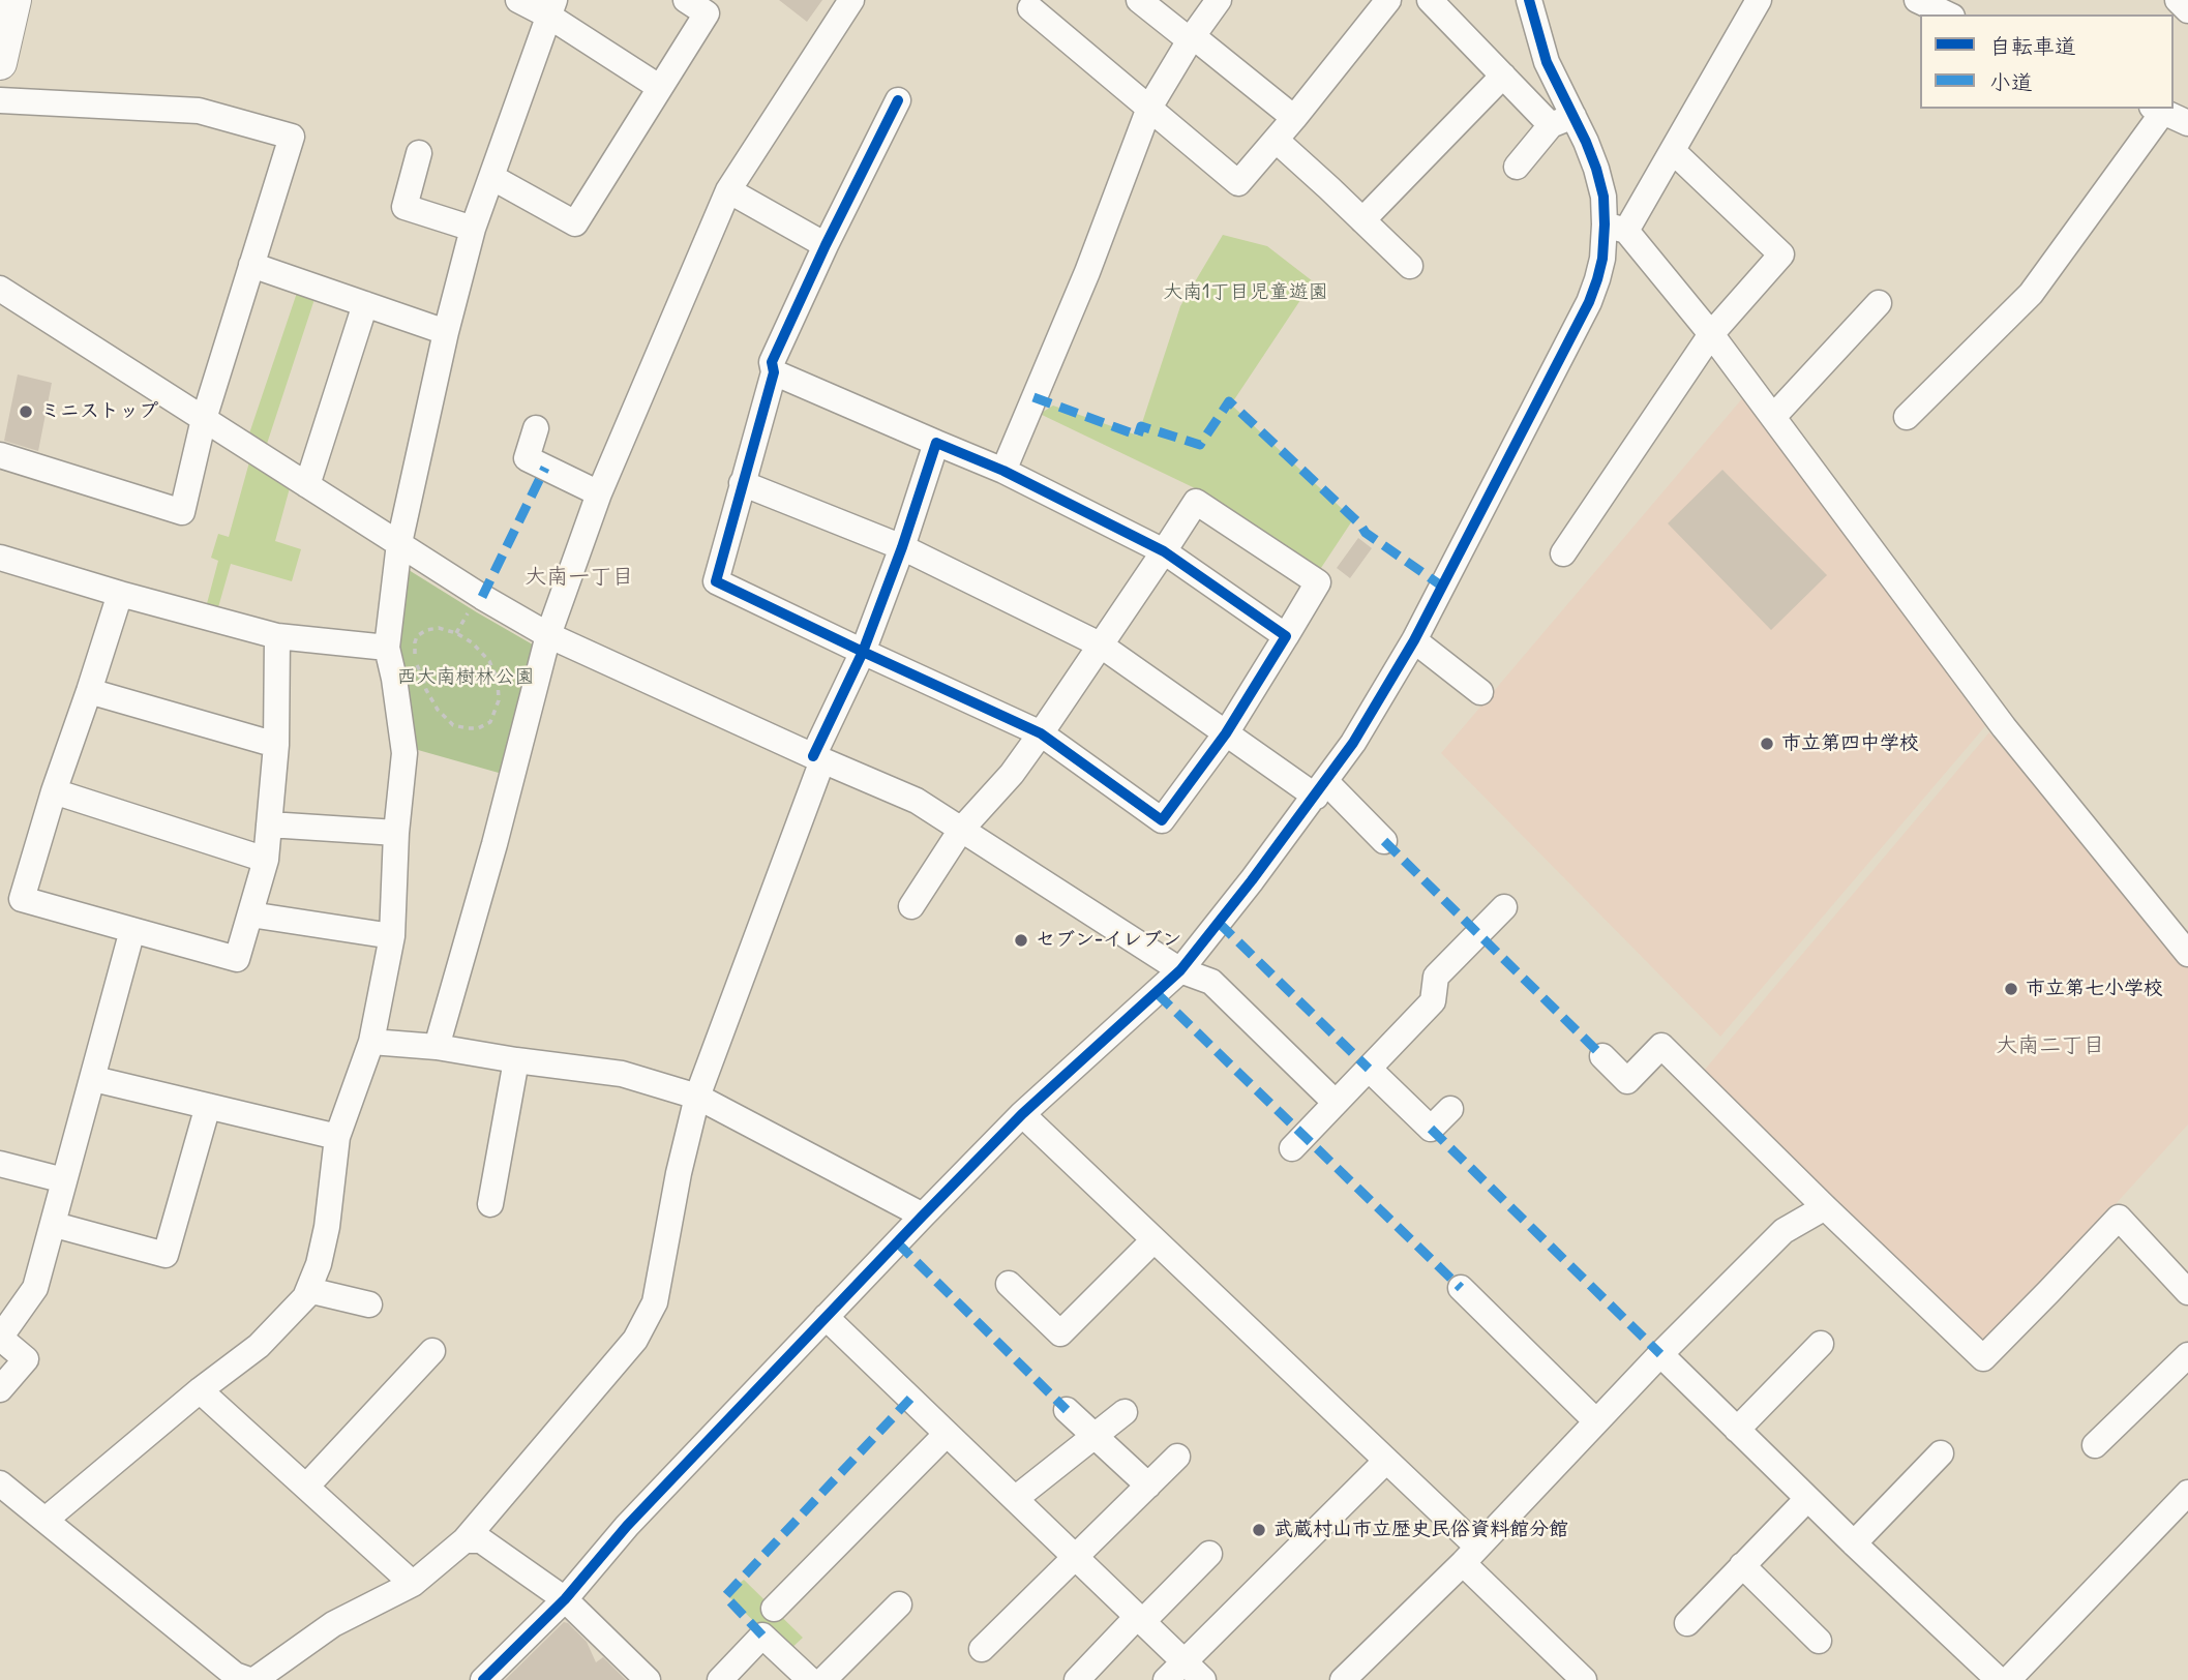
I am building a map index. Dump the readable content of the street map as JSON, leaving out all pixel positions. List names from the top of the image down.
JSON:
{
  "districts": ["大南一丁目", "大南二丁目"],
  "parks": ["大南1丁目児童遊園", "西大南樹林公園"],
  "places": [
    "ミニストップ",
    "市立第四中学校",
    "セブン-イレブン",
    "市立第七小学校",
    "武蔵村山市立歴史民俗資料館分館"
  ],
  "legend": ["自転車道", "小道"]
}
